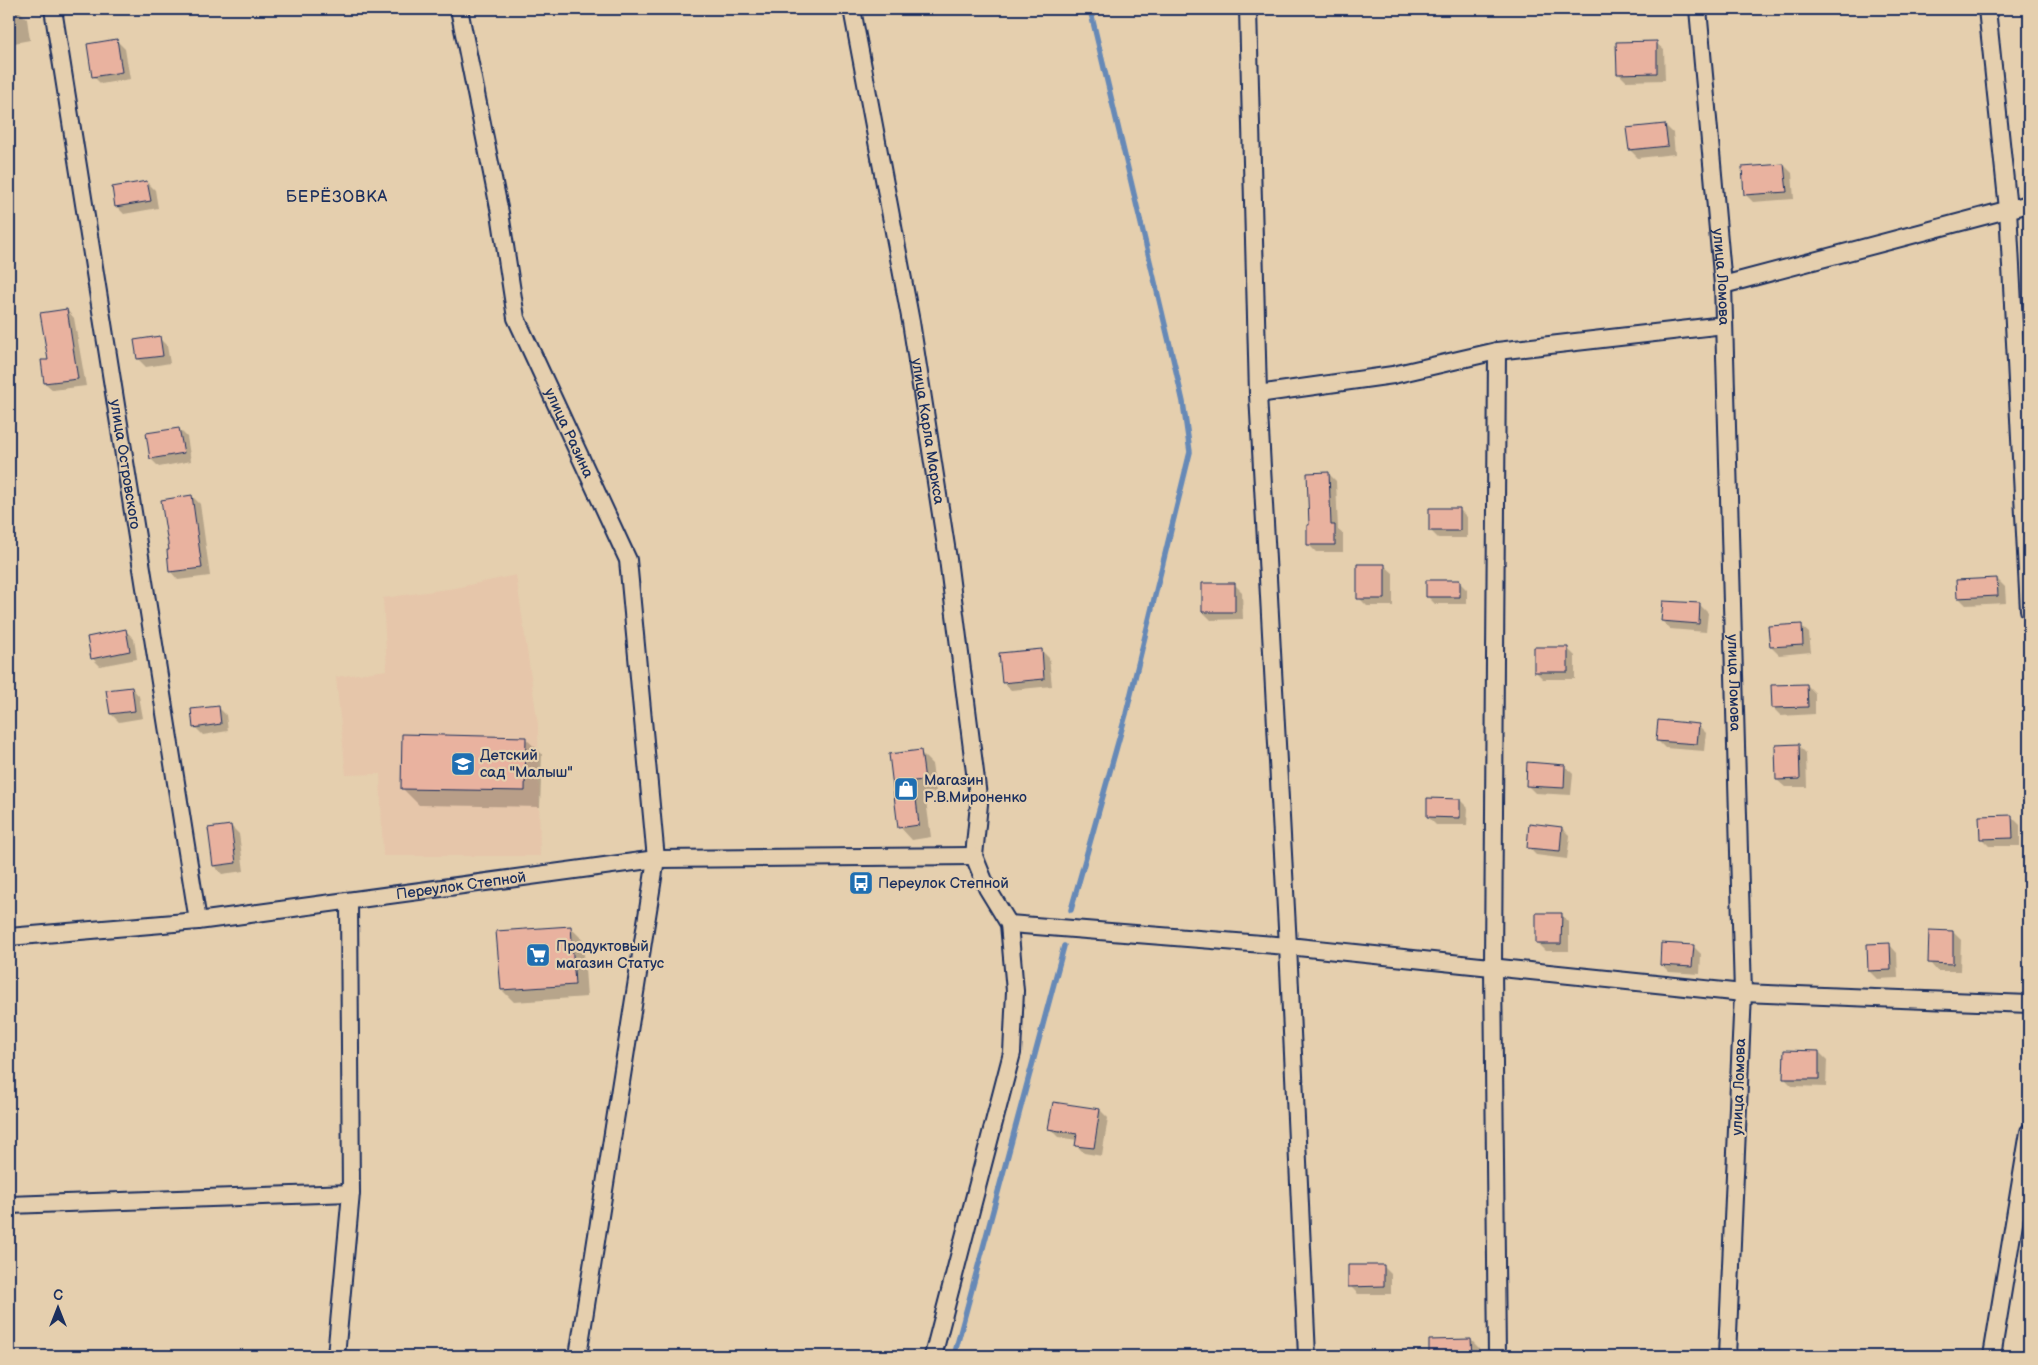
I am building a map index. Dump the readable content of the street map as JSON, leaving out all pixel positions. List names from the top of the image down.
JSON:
{
  "streets": {
    "street": [
      "улица Ломова",
      "улица Карла Маркса",
      "улица Разина",
      "улица Островского",
      "Переулок Степной"
    ]
  },
  "crossings": [
    ["улица Карла Маркса", "Переулок Степной"],
    ["улица Разина", "Переулок Степной"],
    ["улица Островского", "Переулок Степной"]
  ],
  "districts": ["БЕРЁЗОВКА"],
  "places": {
    "school or university": ["Детский сад \"Малыш\""],
    "shop": ["Магазин Р.В.Мироненко"],
    "bus stop": ["Переулок Степной"],
    "supermarket": ["Продуктовый магазин Статус"]
  },
  "north": "top"
}
